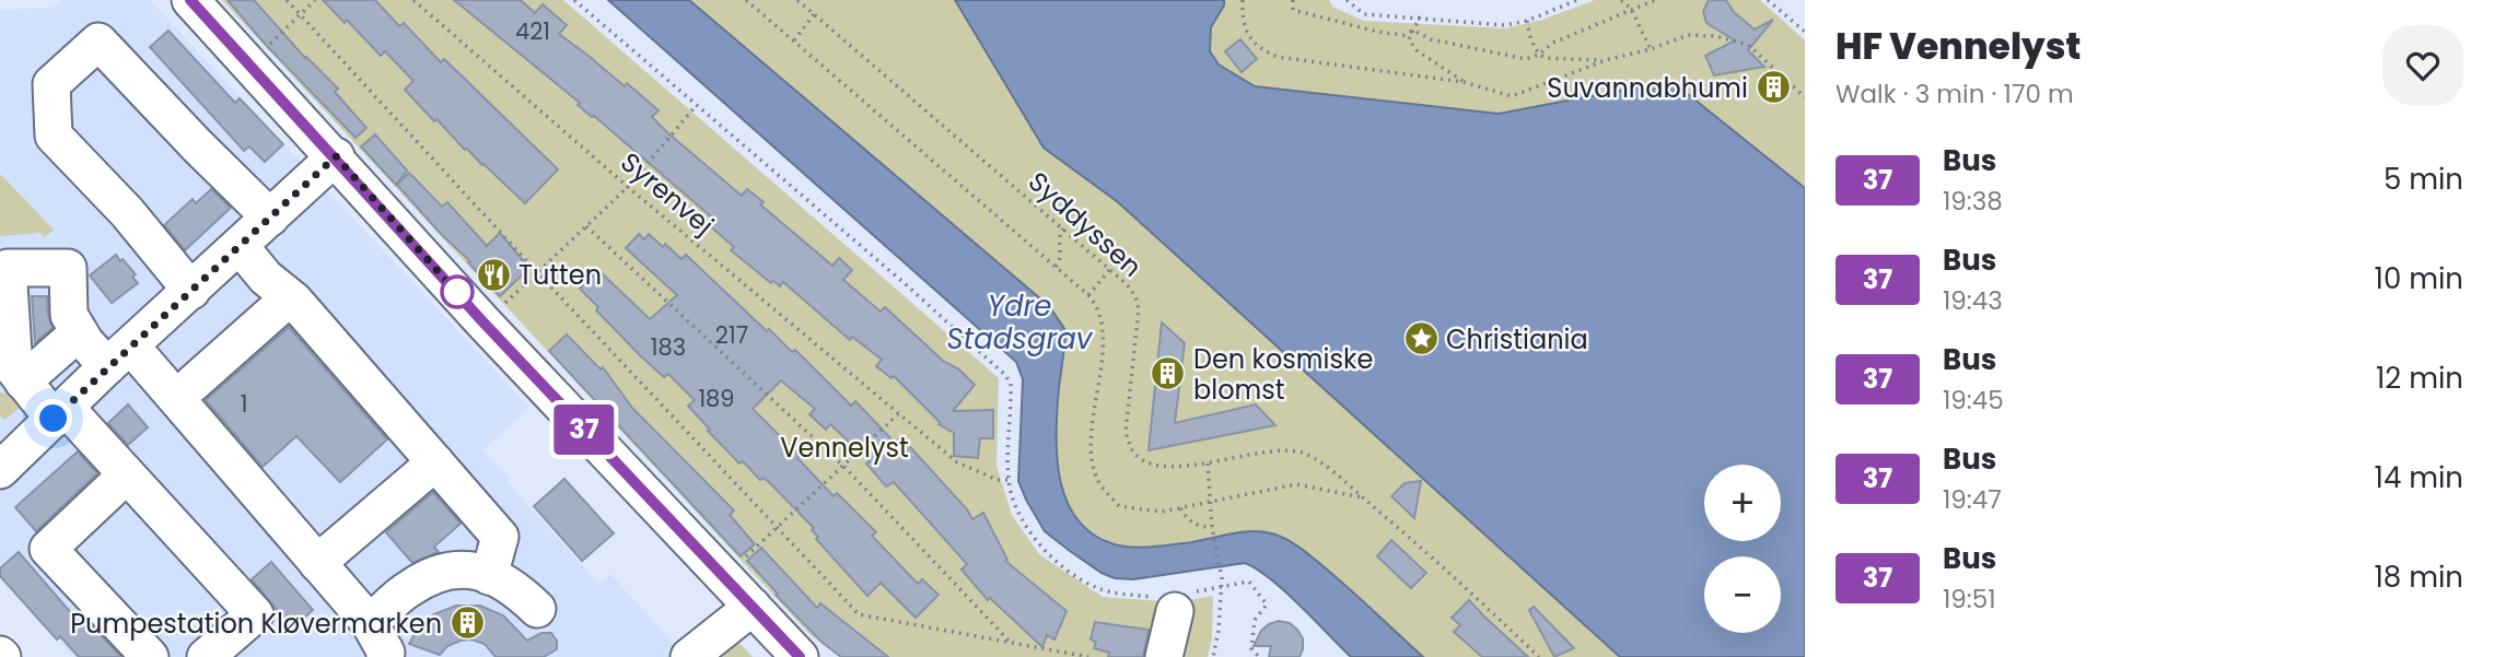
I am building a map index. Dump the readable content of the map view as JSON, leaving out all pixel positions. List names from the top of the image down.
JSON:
{
  "streets": {
    "path": ["Syrenvej", "Syddyssen"]
  },
  "water": ["Ydre Stadsgrav"],
  "parks": ["Vennelyst"],
  "places": {
    "building": ["Suvannabhumi", "Den kosmiske blomst", "Pumpestation Kløvermarken"],
    "restaurant": ["Tutten"],
    "place": ["Christiania"]
  },
  "lines": ["bus line 37"],
  "house_numbers": [
    "421",
    "217",
    "183",
    "189",
    "1"
  ],
  "page": {
    "on_map": "37",
    "heading": ["HF Vennelyst", "Walk · 3 min · 170 m"],
    "list": [
      {
        "mark": "37",
        "name": "Bus",
        "note": "19:38",
        "value": "5 min"
      },
      {
        "mark": "37",
        "name": "Bus",
        "note": "19:43",
        "value": "10 min"
      },
      {
        "mark": "37",
        "name": "Bus",
        "note": "19:45",
        "value": "12 min"
      },
      {
        "mark": "37",
        "name": "Bus",
        "note": "19:47",
        "value": "14 min"
      },
      {
        "mark": "37",
        "name": "Bus",
        "note": "19:51",
        "value": "18 min"
      }
    ],
    "map_buttons": ["+", "−"]
  }
}
